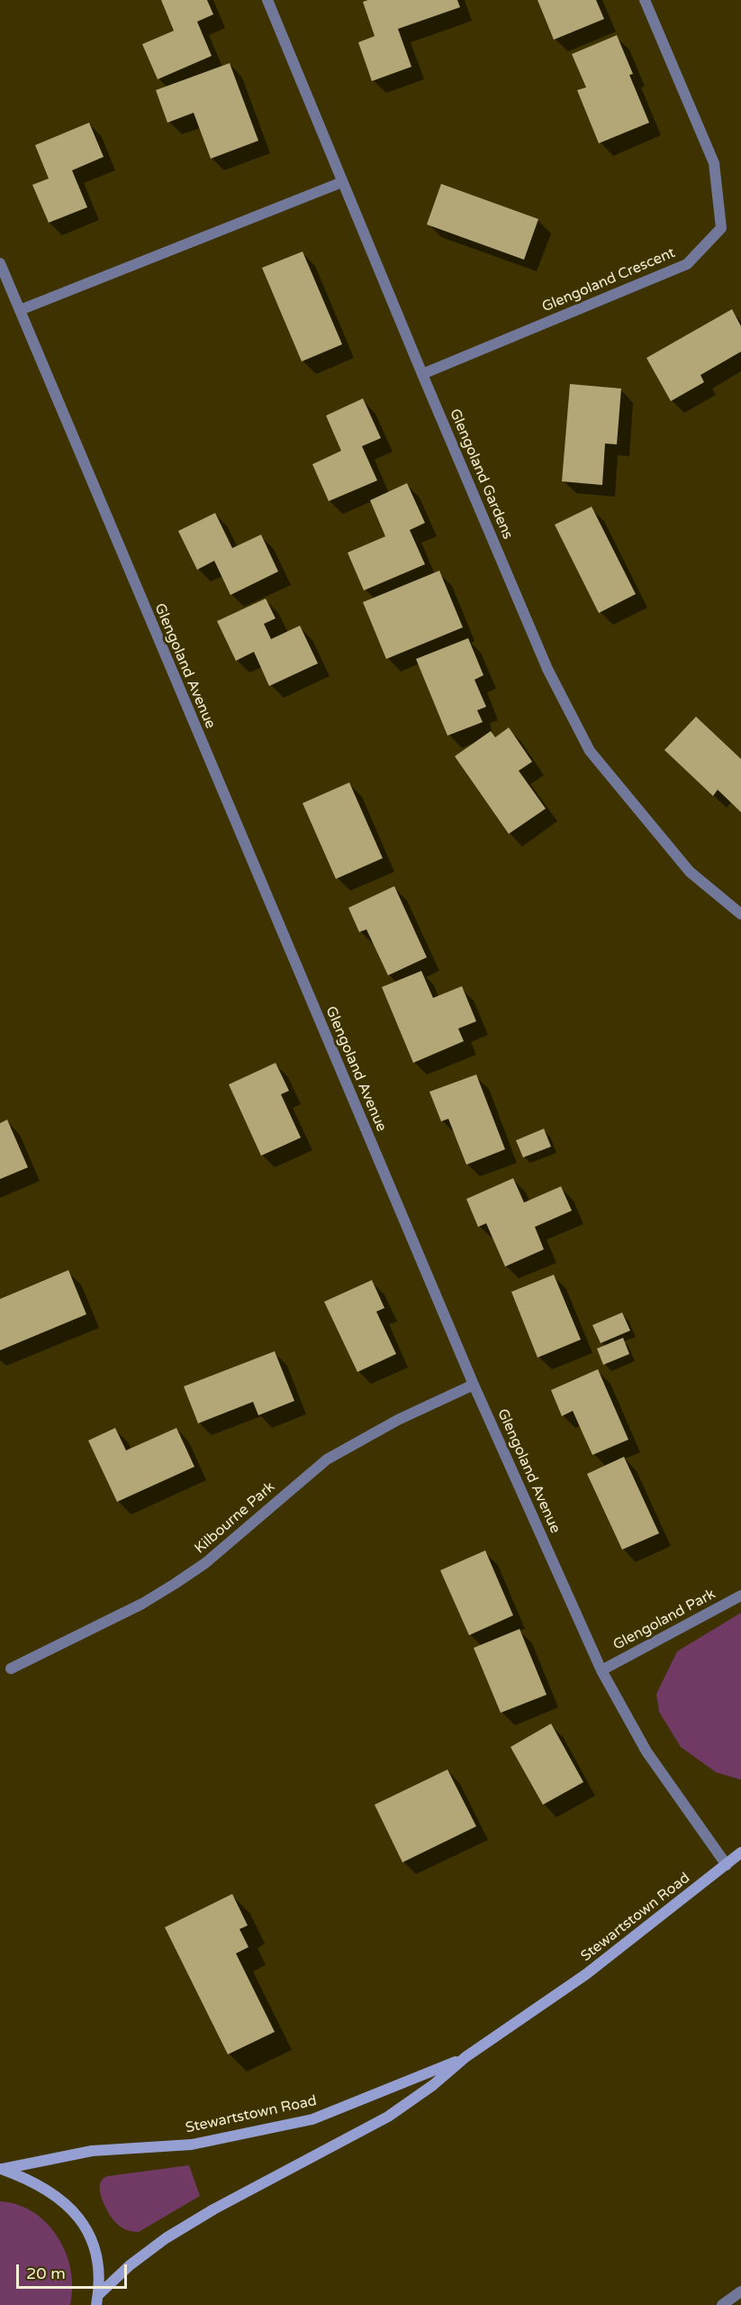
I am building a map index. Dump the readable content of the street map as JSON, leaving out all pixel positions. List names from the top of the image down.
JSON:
{
  "streets": {
    "main road": ["Stewartstown Road"],
    "street": [
      "Glengoland Crescent",
      "Glengoland Gardens",
      "Glengoland Avenue",
      "Kilbourne Park",
      "Glengoland Park"
    ]
  },
  "crossings": [
    ["Glengoland Crescent", "Glengoland Gardens"],
    ["Glengoland Avenue", "Kilbourne Park"],
    ["Glengoland Avenue", "Glengoland Park"],
    ["Glengoland Avenue", "Stewartstown Road"]
  ],
  "scale_bar": "20 m"
}
